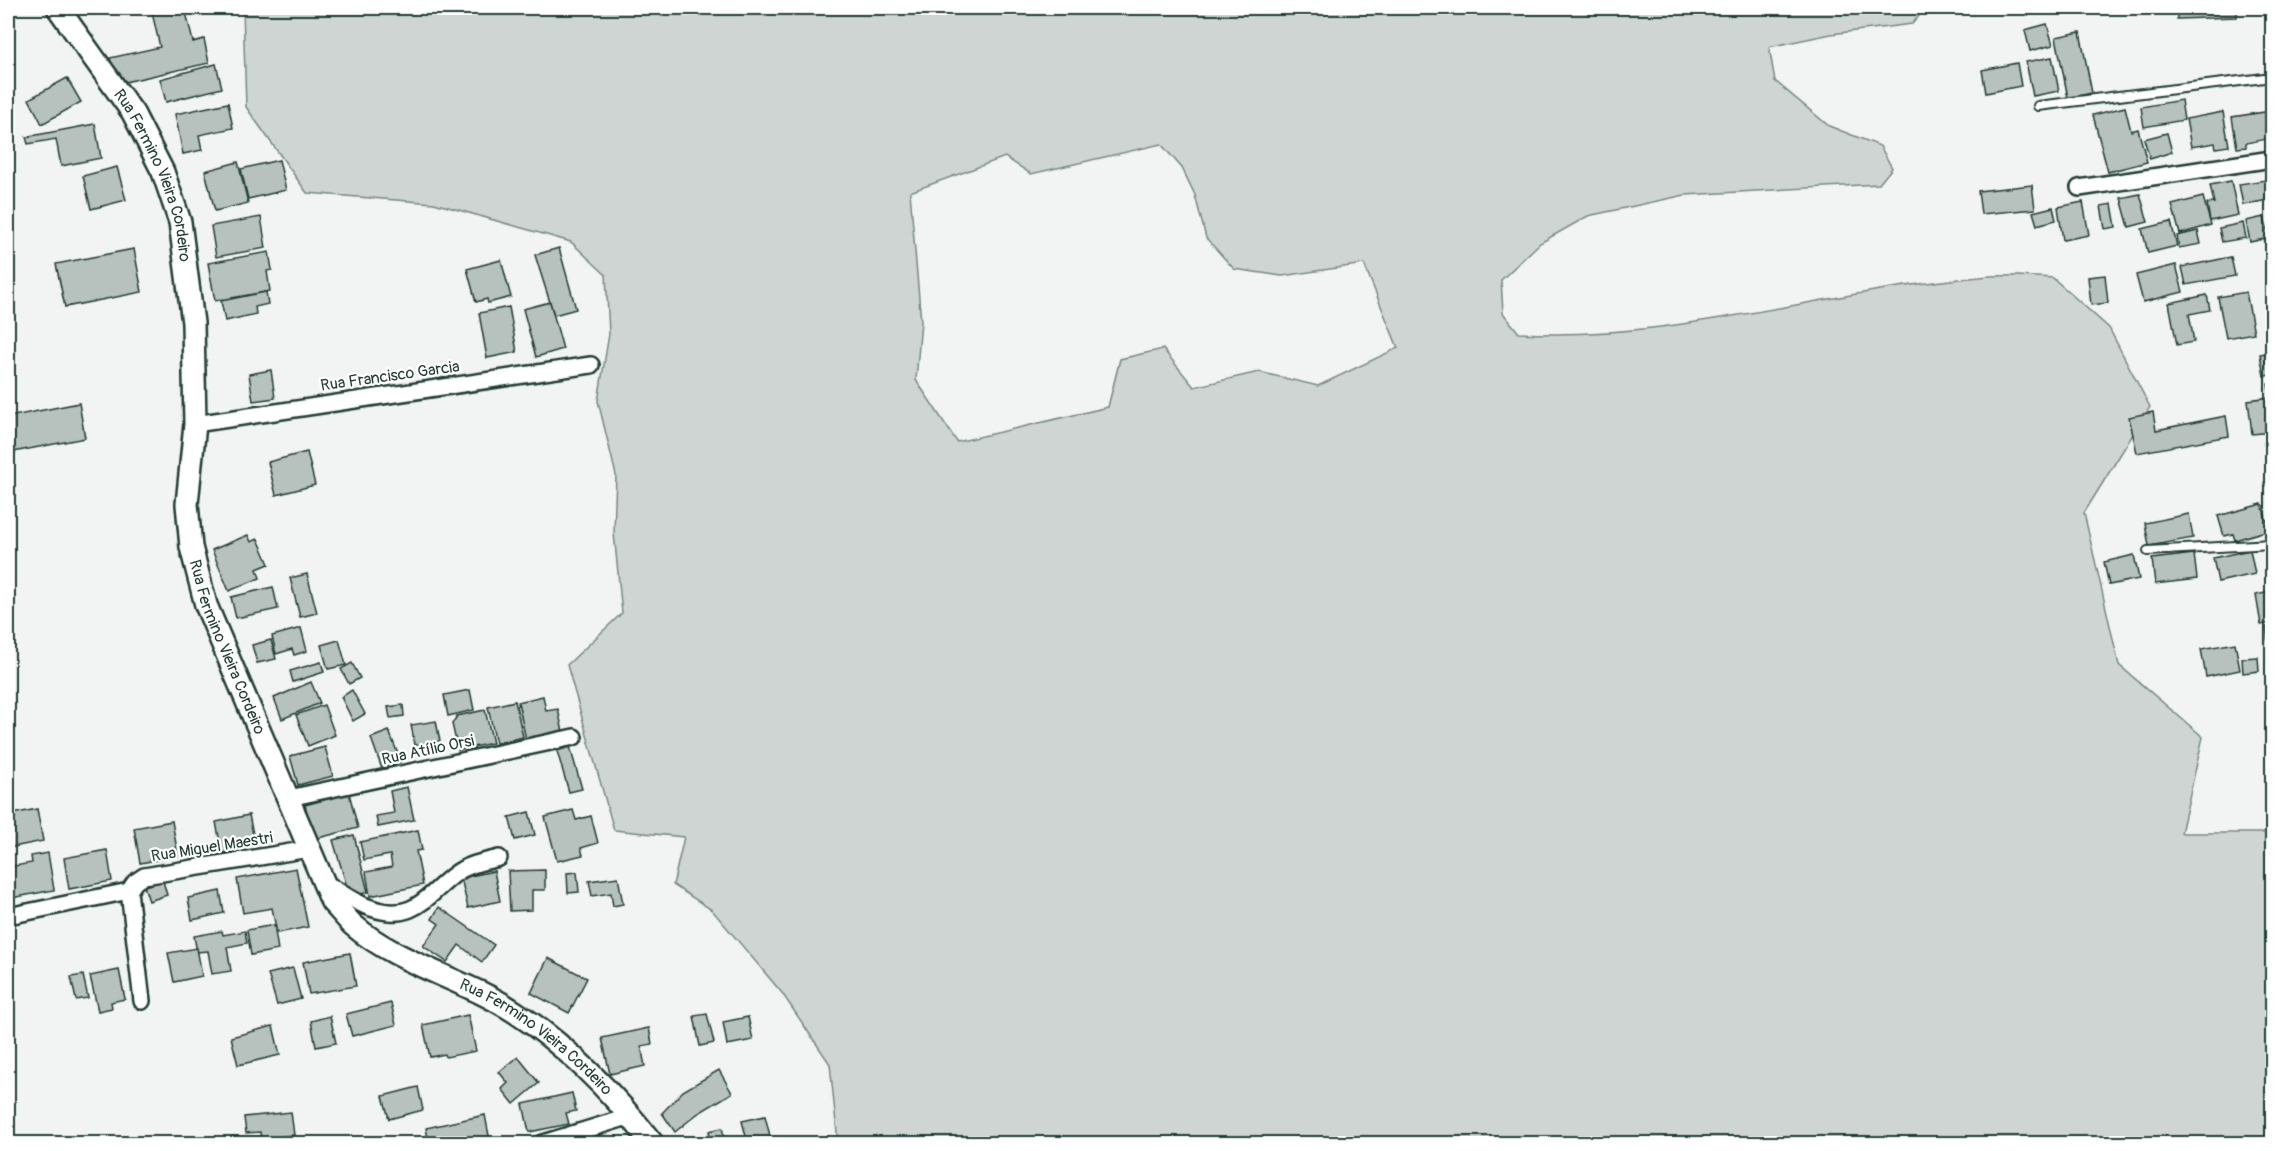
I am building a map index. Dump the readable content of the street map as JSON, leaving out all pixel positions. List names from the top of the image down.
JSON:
{
  "streets": {
    "street": [
      "Rua Fermino Vieira Cordeiro",
      "Rua Francisco Garcia",
      "Rua Atílio Orsi",
      "Rua Miguel Maestri"
    ]
  },
  "crossings": [
    ["Rua Fermino Vieira Cordeiro", "Rua Francisco Garcia"],
    ["Rua Fermino Vieira Cordeiro", "Rua Atílio Orsi"],
    ["Rua Fermino Vieira Cordeiro", "Rua Miguel Maestri"]
  ]
}
